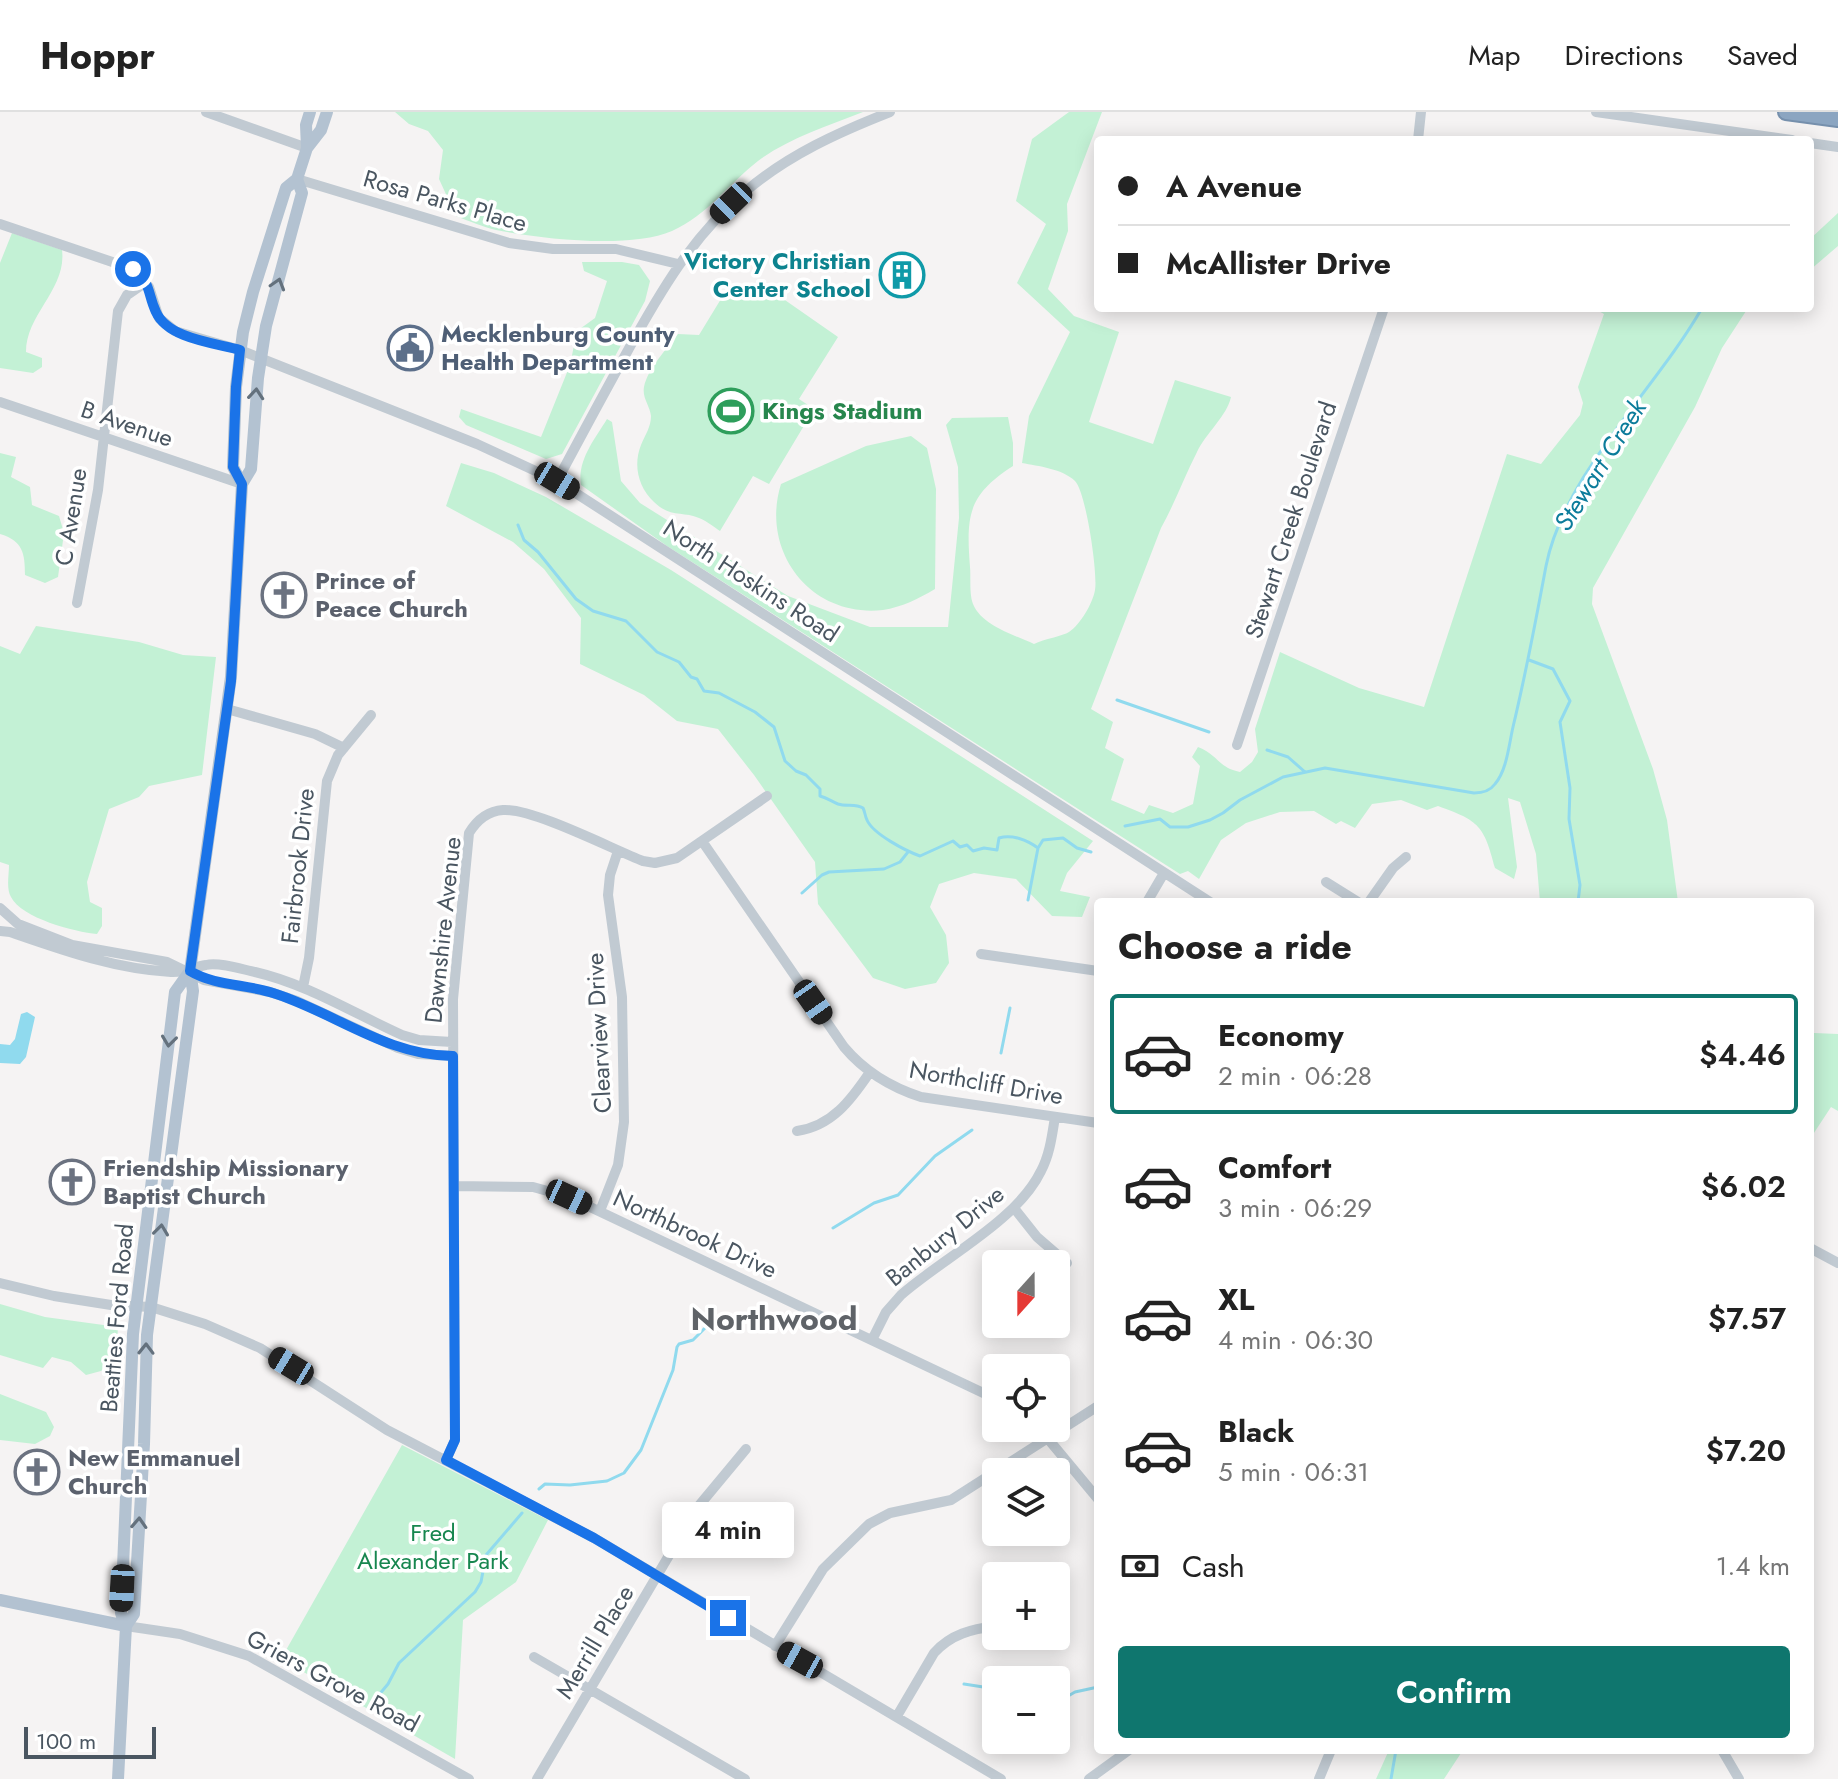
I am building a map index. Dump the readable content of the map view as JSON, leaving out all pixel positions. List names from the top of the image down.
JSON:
{
  "streets": {
    "main road": ["Beatties Ford Road"],
    "street": [
      "Rosa Parks Place",
      "B Avenue",
      "C Avenue",
      "Stewart Creek Boulevard",
      "North Hoskins Road",
      "Fairbrook Drive",
      "Dawnshire Avenue",
      "Clearview Drive",
      "Northcliff Drive",
      "Northbrook Drive",
      "Banbury Drive",
      "Merrill Place",
      "Griers Grove Road"
    ]
  },
  "crossings": [
    ["Rosa Parks Place", "Beatties Ford Road"],
    ["B Avenue", "C Avenue"],
    ["B Avenue", "Beatties Ford Road"],
    ["C Avenue", "North Hoskins Road"],
    ["North Hoskins Road", "Beatties Ford Road"],
    ["Dawnshire Avenue", "Clearview Drive"],
    ["Dawnshire Avenue", "Northcliff Drive"],
    ["Dawnshire Avenue", "Northbrook Drive"],
    ["Clearview Drive", "Northbrook Drive"],
    ["Northcliff Drive", "Banbury Drive"],
    ["Northbrook Drive", "Banbury Drive"],
    ["Beatties Ford Road", "Griers Grove Road"]
  ],
  "districts": ["Northwood"],
  "water": ["Stewart Creek"],
  "parks": ["Fred Alexander Park"],
  "places": {
    "building": ["Victory Christian Center School"],
    "public building": ["Mecklenburg County Health Department"],
    "sports": ["Kings Stadium"],
    "church": ["Prince of Peace Church", "Friendship Missionary Baptist Church", "New Emmanuel Church"]
  },
  "scale_bar": "100 m",
  "north": "bottom",
  "page": {
    "header": "Hoppr",
    "nav": ["Map", "Directions", "Saved"],
    "banner": ["A Avenue", "McAllister Drive"],
    "heading": "Choose a ride",
    "list": [
      {
        "name": "Economy",
        "note": "2 min · 06:28",
        "value": "$4.46"
      },
      {
        "name": "Comfort",
        "note": "3 min · 06:29",
        "value": "$6.02"
      },
      {
        "name": "XL",
        "note": "4 min · 06:30",
        "value": "$7.57"
      },
      {
        "name": "Black",
        "note": "5 min · 06:31",
        "value": "$7.20"
      }
    ],
    "map_buttons": ["+", "−"],
    "bubble": "4 min",
    "pay": ["Cash", "1.4 km"],
    "buttons": "Confirm",
    "scale": "100 m"
  }
}
